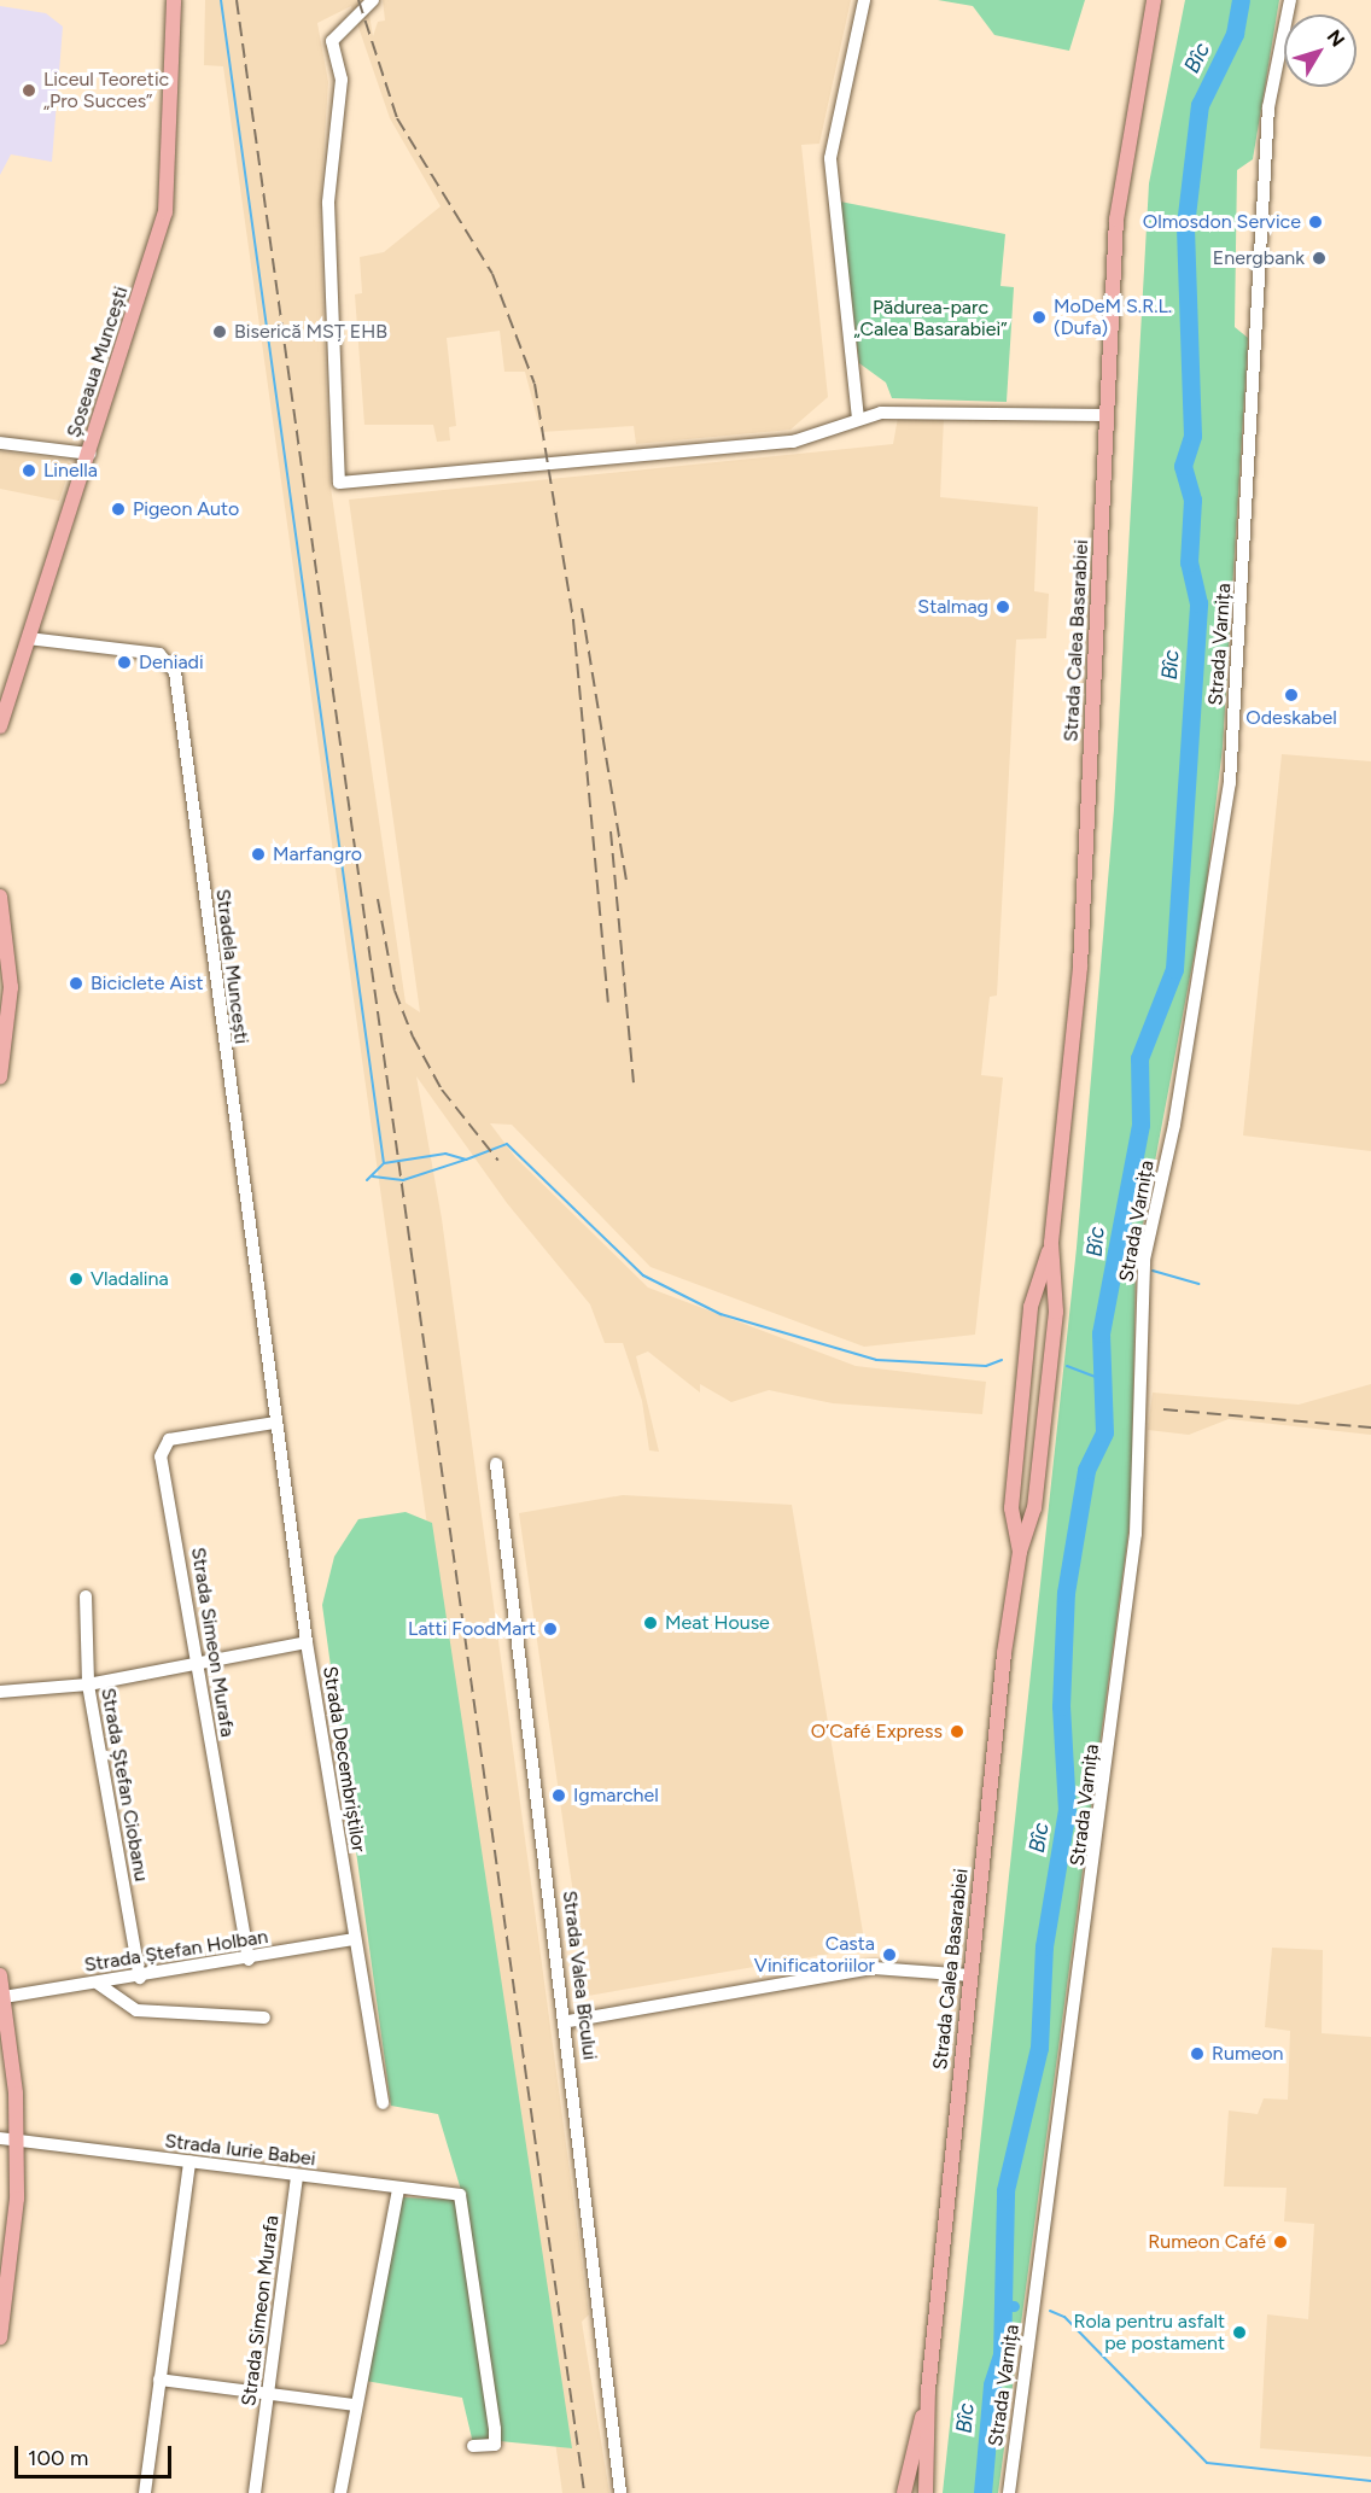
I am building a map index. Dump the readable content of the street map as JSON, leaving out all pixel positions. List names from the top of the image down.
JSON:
{
  "streets": {
    "main road": ["Șoseaua Muncești", "Strada Calea Basarabiei"],
    "street": [
      "Strada Varnița",
      "Stradela Muncești",
      "Strada Simeon Murafa",
      "Strada Decembriștilor",
      "Strada Ștefan Ciobanu",
      "Strada Ștefan Holban",
      "Strada Valea Bîcului",
      "Strada Iurie Babei"
    ]
  },
  "crossings": [
    ["Șoseaua Muncești", "Stradela Muncești"],
    ["Stradela Muncești", "Strada Simeon Murafa"],
    ["Stradela Muncești", "Strada Decembriștilor"],
    ["Strada Simeon Murafa", "Strada Decembriștilor"],
    ["Strada Simeon Murafa", "Strada Ștefan Holban"],
    ["Strada Simeon Murafa", "Strada Iurie Babei"],
    ["Strada Decembriștilor", "Strada Ștefan Holban"],
    ["Strada Ștefan Ciobanu", "Strada Ștefan Holban"]
  ],
  "water": ["Bîc"],
  "parks": ["Pădurea-parc „Calea Basarabiei”"],
  "places": [
    "Liceul Teoretic „Pro Succes”",
    "Olmosdon Service",
    "Energbank",
    "MoDeM S.R.L. (Dufa)",
    "Biserică MSȚ EHB",
    "Linella",
    "Pigeon Auto",
    "Stalmag",
    "Deniadi",
    "Odeskabel",
    "Marfangro",
    "Biciclete Aist",
    "Vladalina",
    "Meat House",
    "Latti FoodMart",
    "O’Café Express",
    "Igmarchel",
    "Casta Vinificatoriilor",
    "Rumeon",
    "Rumeon Café",
    "Rola pentru asfalt pe postament"
  ],
  "scale_bar": "100 m",
  "north": "top right"
}
